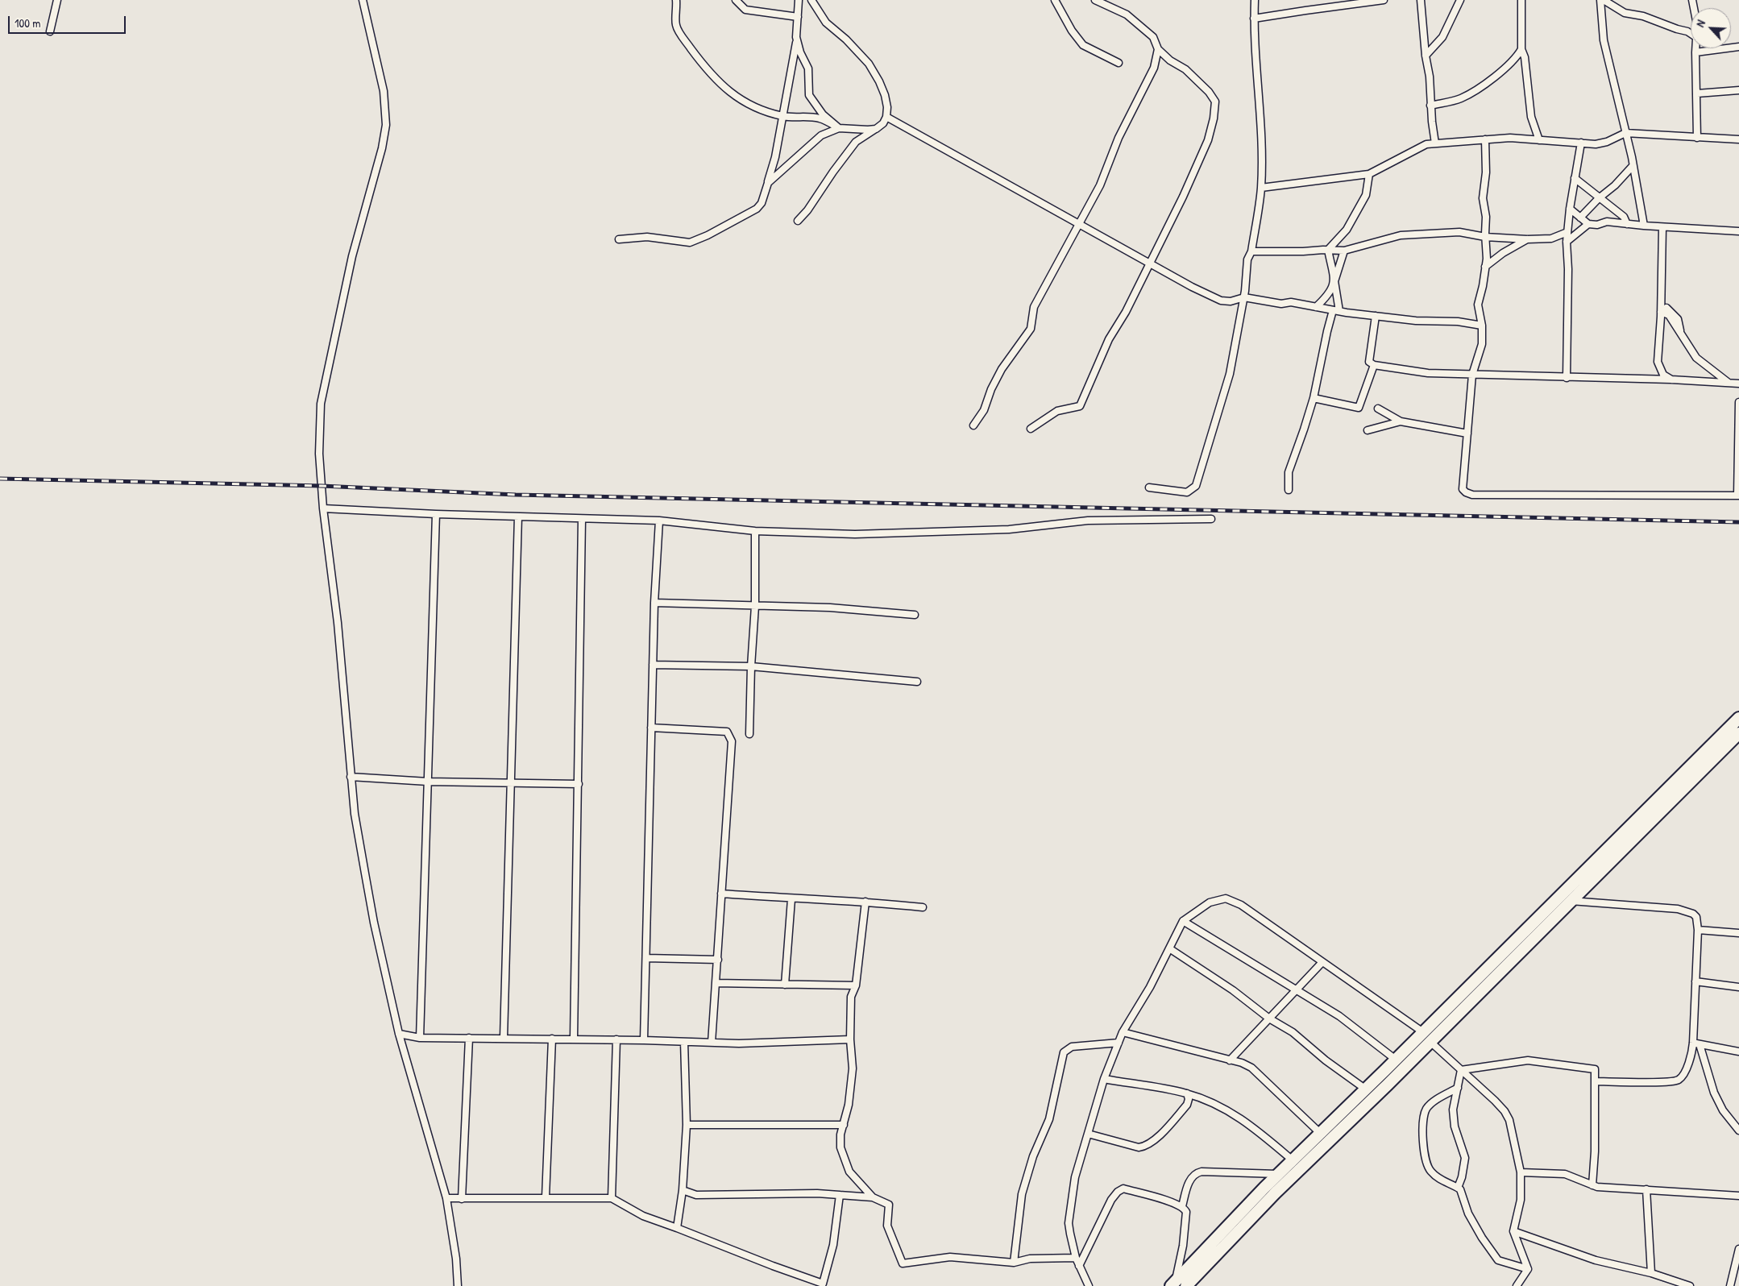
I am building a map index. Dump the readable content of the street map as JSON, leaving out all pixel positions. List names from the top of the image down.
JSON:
{
  "scale_bar": "100 m",
  "north": "top left"
}
